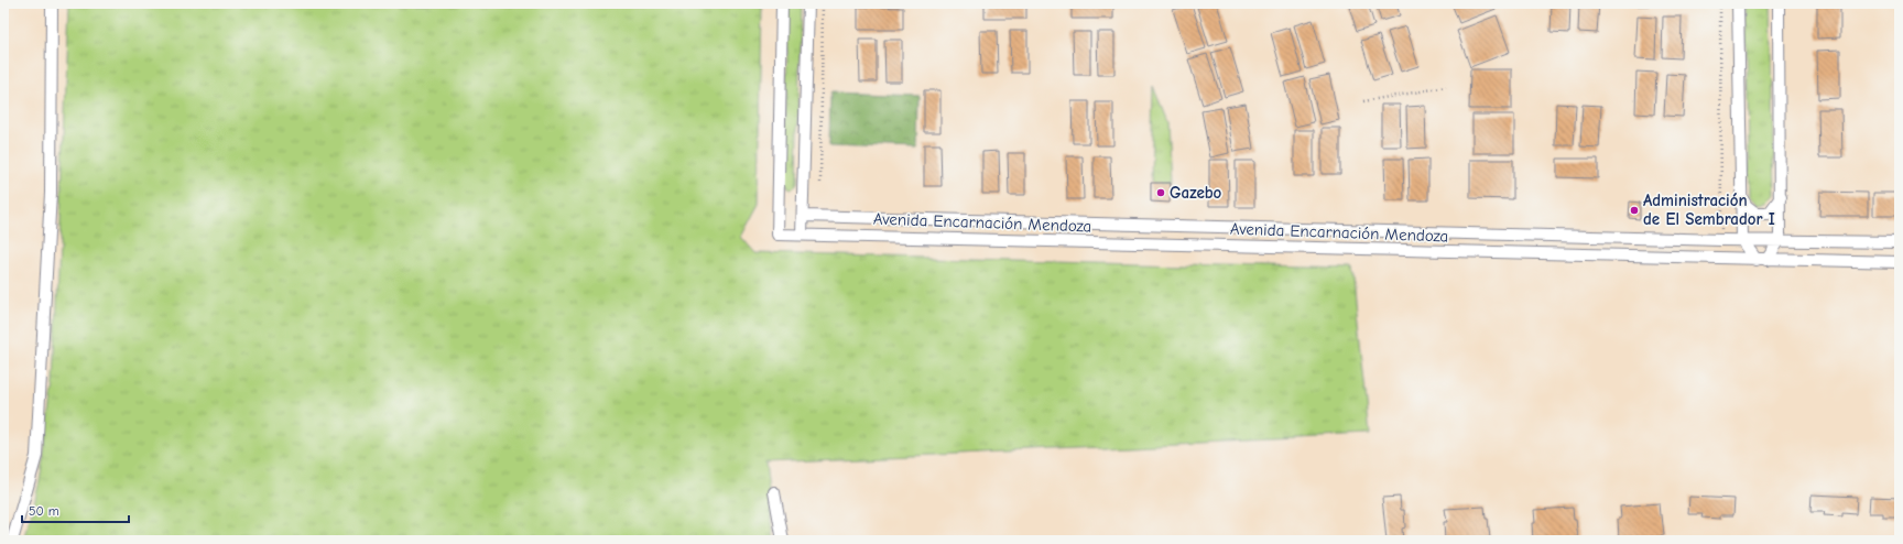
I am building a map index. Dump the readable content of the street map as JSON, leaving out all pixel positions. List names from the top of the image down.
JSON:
{
  "streets": {
    "street": ["Avenida Encarnación Mendoza"]
  },
  "places": ["Gazebo", "Administración de El Sembrador I"],
  "scale_bar": "50 m"
}
